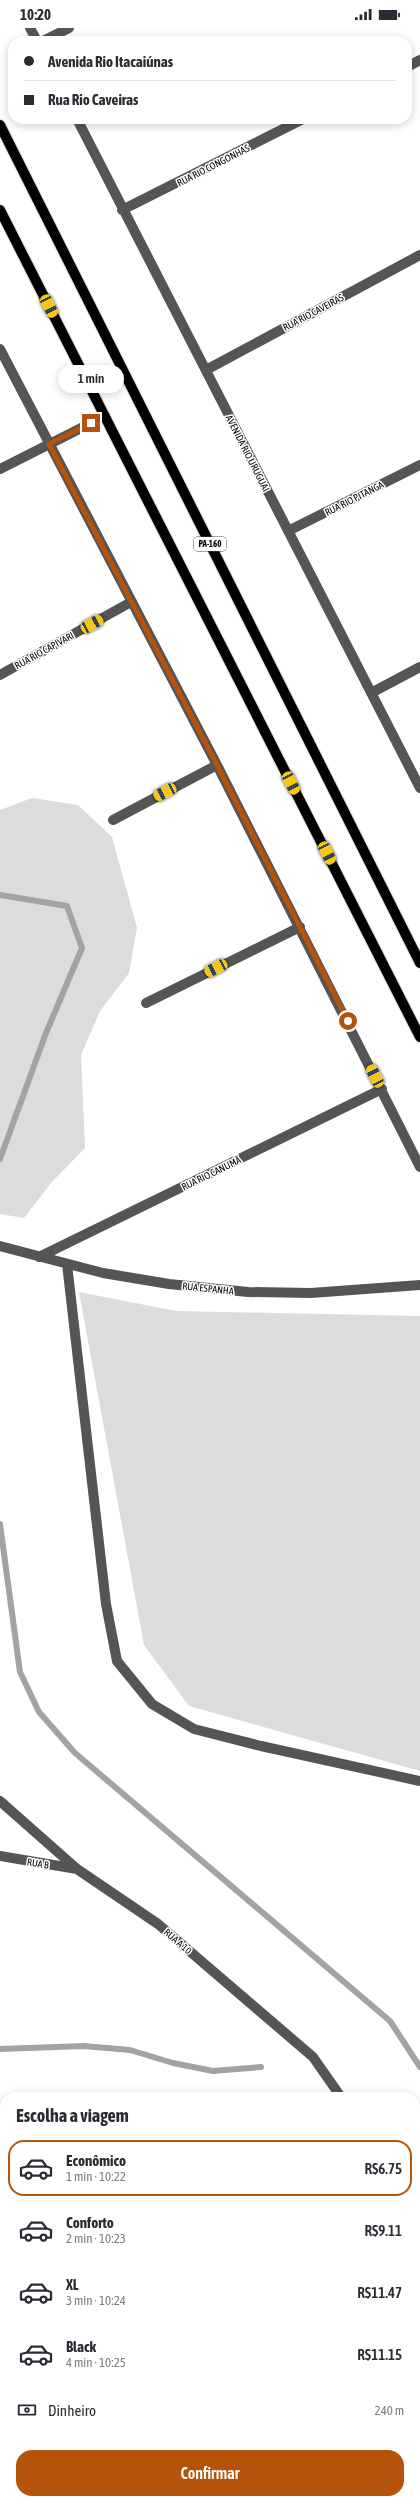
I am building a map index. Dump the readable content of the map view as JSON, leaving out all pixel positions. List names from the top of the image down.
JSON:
{
  "streets": {
    "main road": ["PA-160"],
    "street": [
      "RUA RIO CONGONHAS",
      "RUA RIO CAVEIRAS",
      "AVENIDA RIO URUGUAI",
      "RUA RIO PITANGA",
      "RUA RIO CAPIVARI",
      "RUA RIO CANUMÃ",
      "RUA ESPANHA",
      "RUA B",
      "RUA A 10"
    ]
  },
  "crossings": [
    ["RUA RIO CONGONHAS", "AVENIDA RIO URUGUAI"],
    ["RUA RIO CAVEIRAS", "AVENIDA RIO URUGUAI"],
    ["AVENIDA RIO URUGUAI", "RUA RIO PITANGA"],
    ["RUA RIO CANUMÃ", "RUA ESPANHA"],
    ["RUA B", "RUA A 10"]
  ],
  "page": {
    "status": "10:20",
    "banner": ["Avenida Rio Itacaiúnas", "Rua Rio Caveiras"],
    "bubble": "1 min",
    "heading": "Escolha a viagem",
    "list": [
      {
        "name": "Econômico",
        "note": "1 min · 10:22",
        "value": "R$6.75"
      },
      {
        "name": "Conforto",
        "note": "2 min · 10:23",
        "value": "R$9.11"
      },
      {
        "name": "XL",
        "note": "3 min · 10:24",
        "value": "R$11.47"
      },
      {
        "name": "Black",
        "note": "4 min · 10:25",
        "value": "R$11.15"
      }
    ],
    "pay": ["Dinheiro", "240 m"],
    "buttons": "Confirmar"
  }
}
